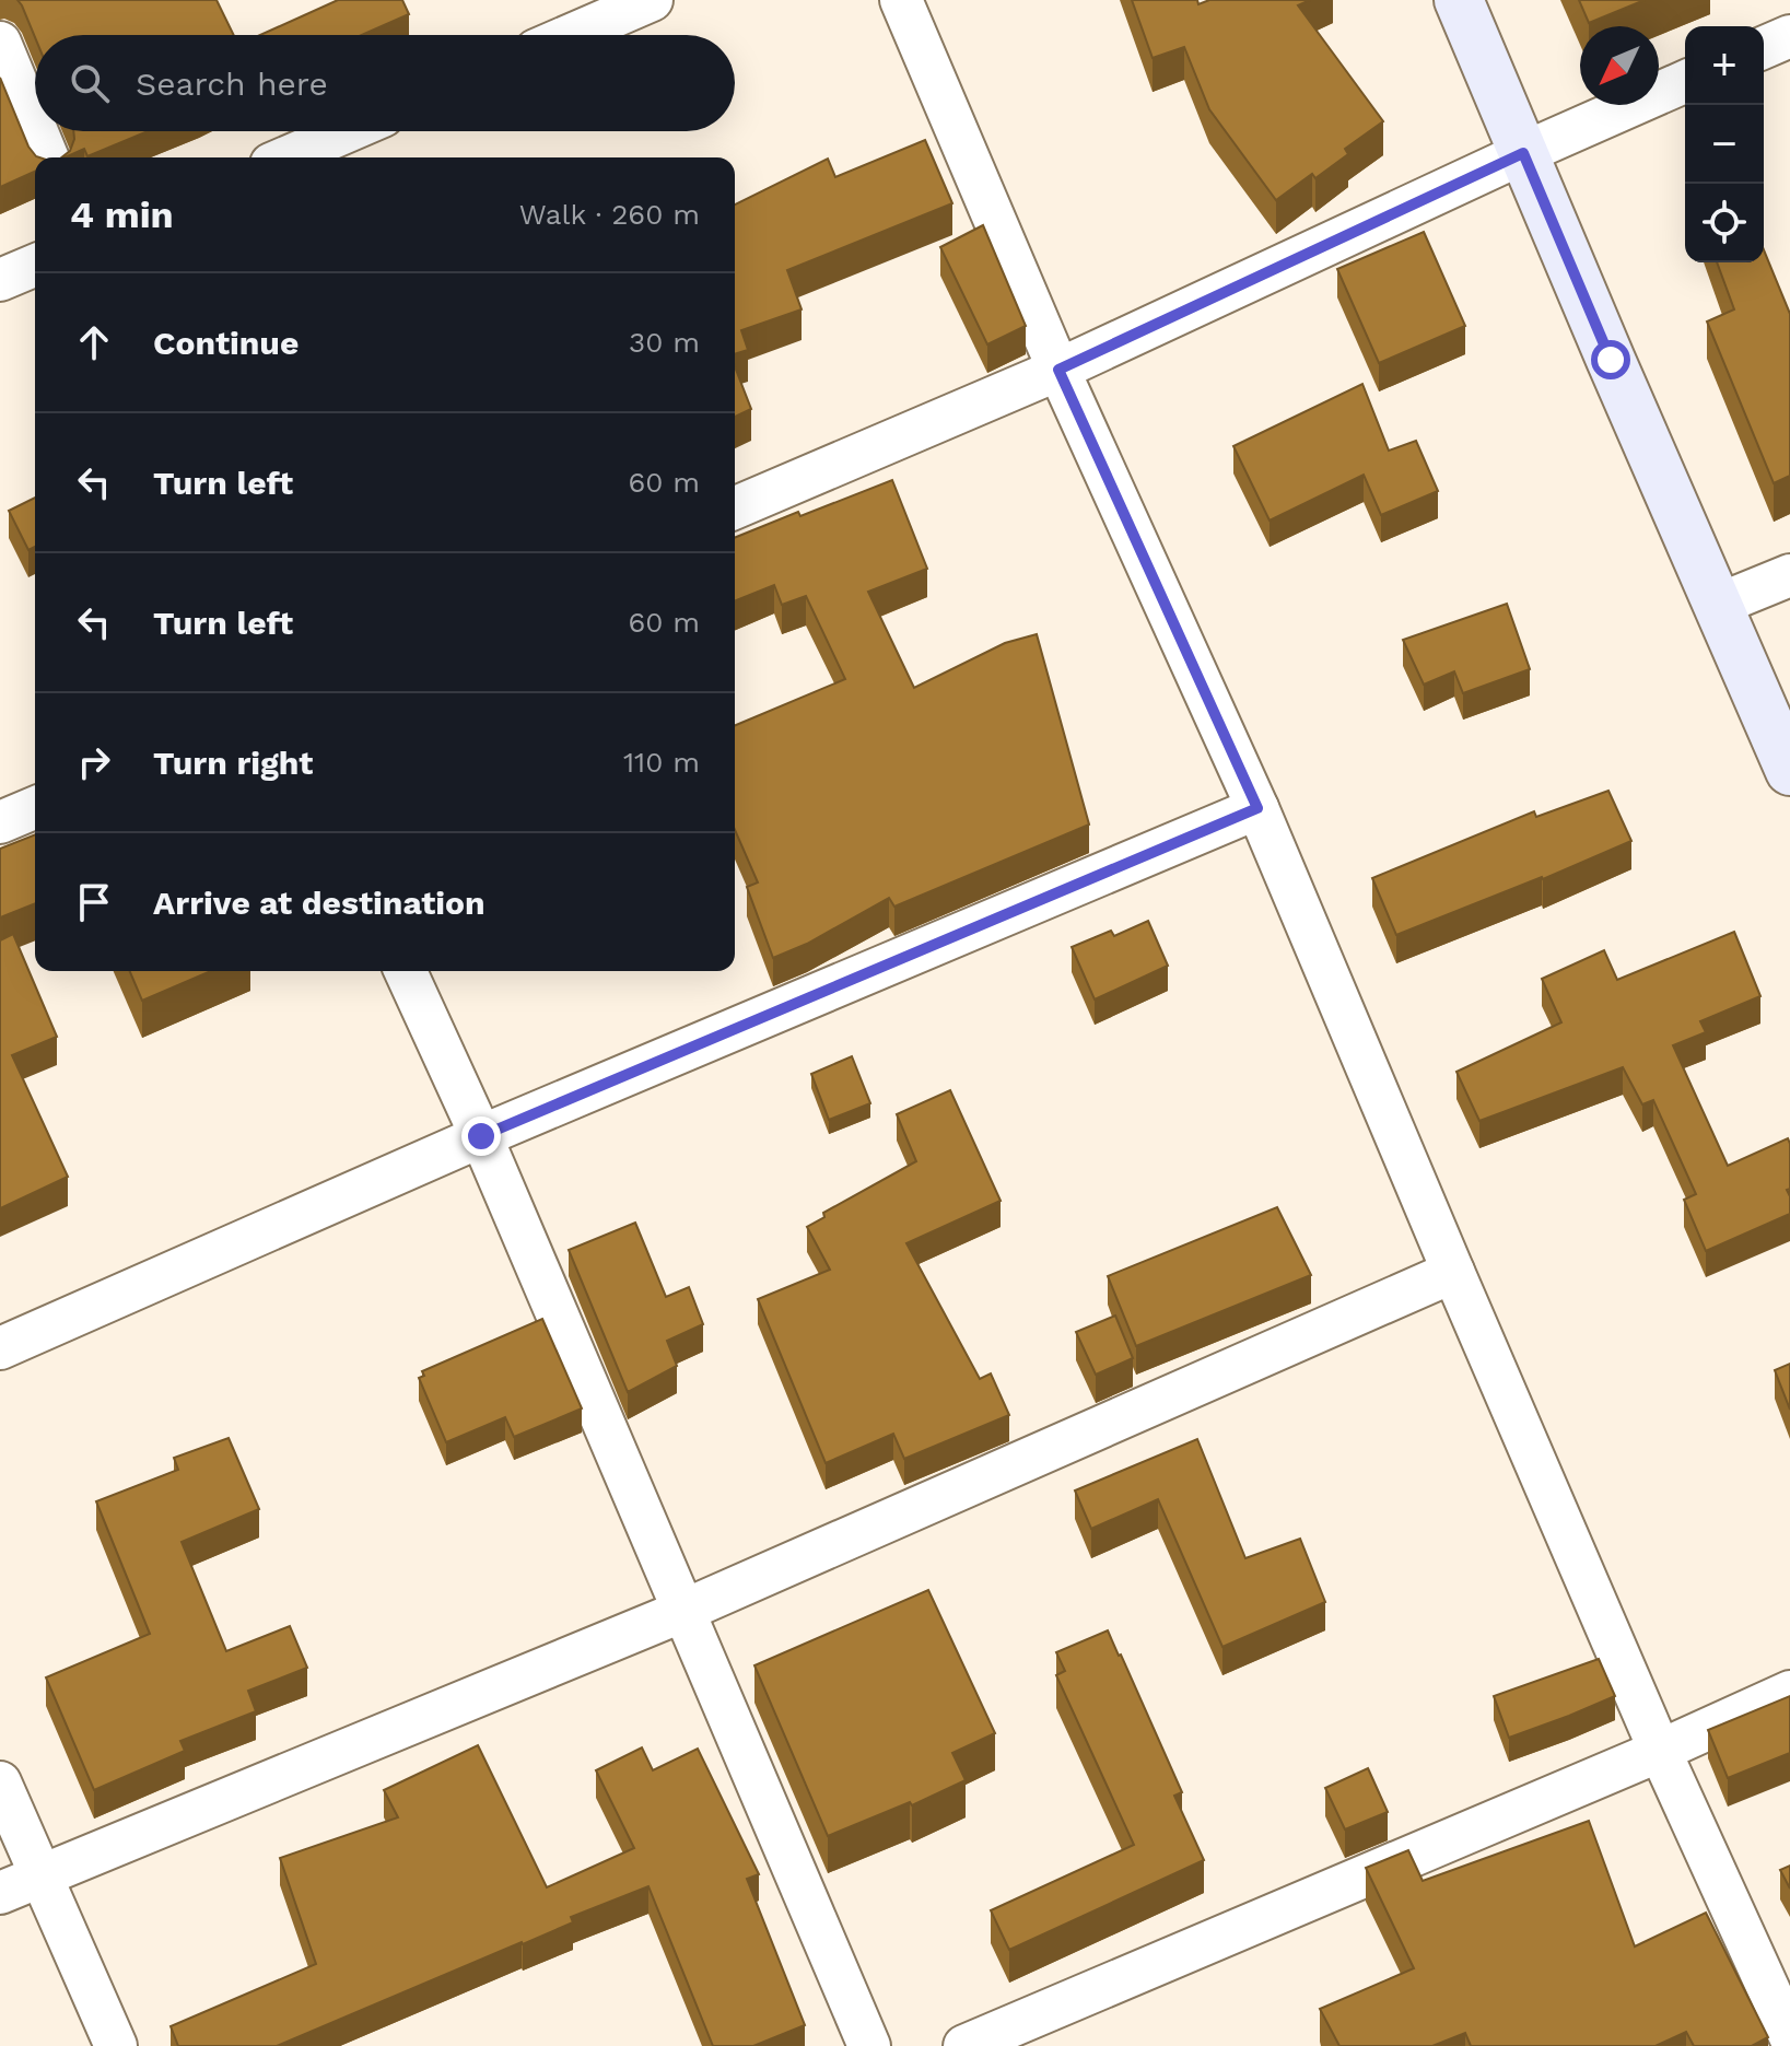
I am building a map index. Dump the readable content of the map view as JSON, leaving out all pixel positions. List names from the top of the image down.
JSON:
{
  "north": "bottom left",
  "page": {
    "map_buttons": ["+", "−"],
    "search": "Search here",
    "heading": ["4 min", "Walk · 260 m"],
    "list": [
      ["Continue", "30 m"],
      ["Turn left", "60 m"],
      ["Turn left", "60 m"],
      ["Turn right", "110 m"],
      "Arrive at destination"
    ]
  }
}
